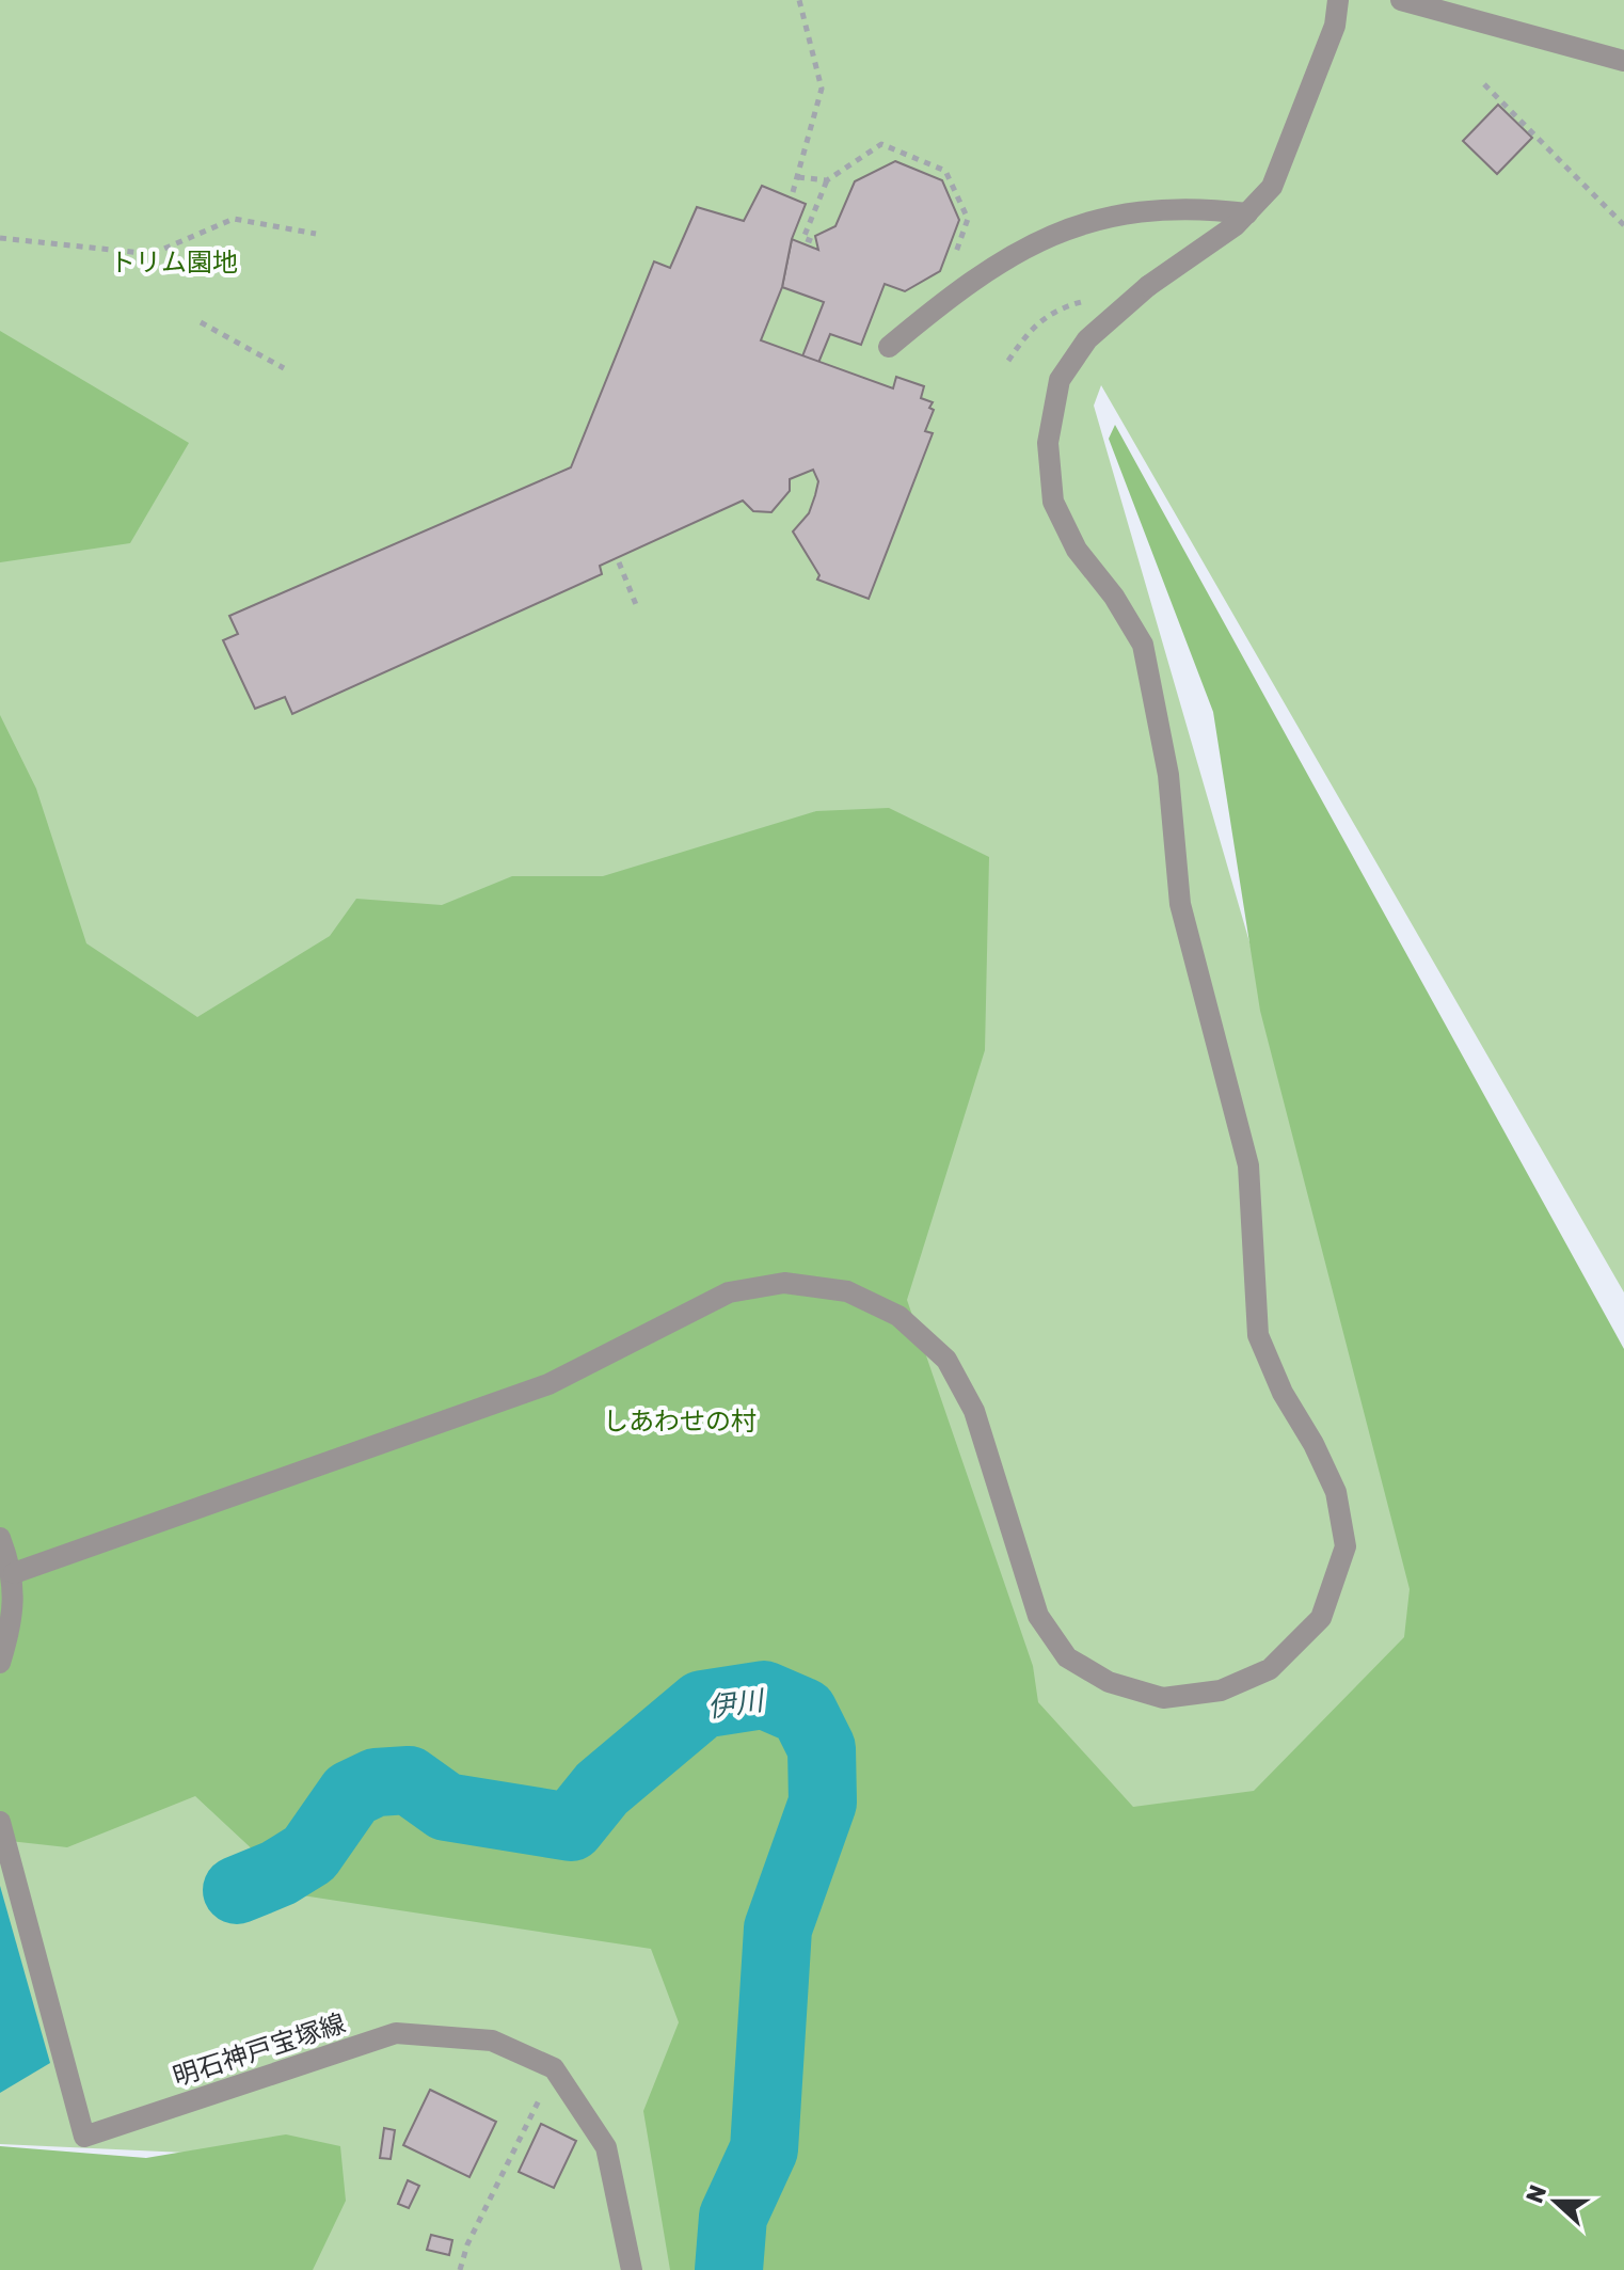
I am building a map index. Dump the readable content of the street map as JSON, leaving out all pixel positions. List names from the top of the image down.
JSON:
{
  "streets": {
    "street": ["明石神戸宝塚線"]
  },
  "water": ["伊川"],
  "parks": ["トリム園地", "しあわせの村"],
  "north": "left"
}
